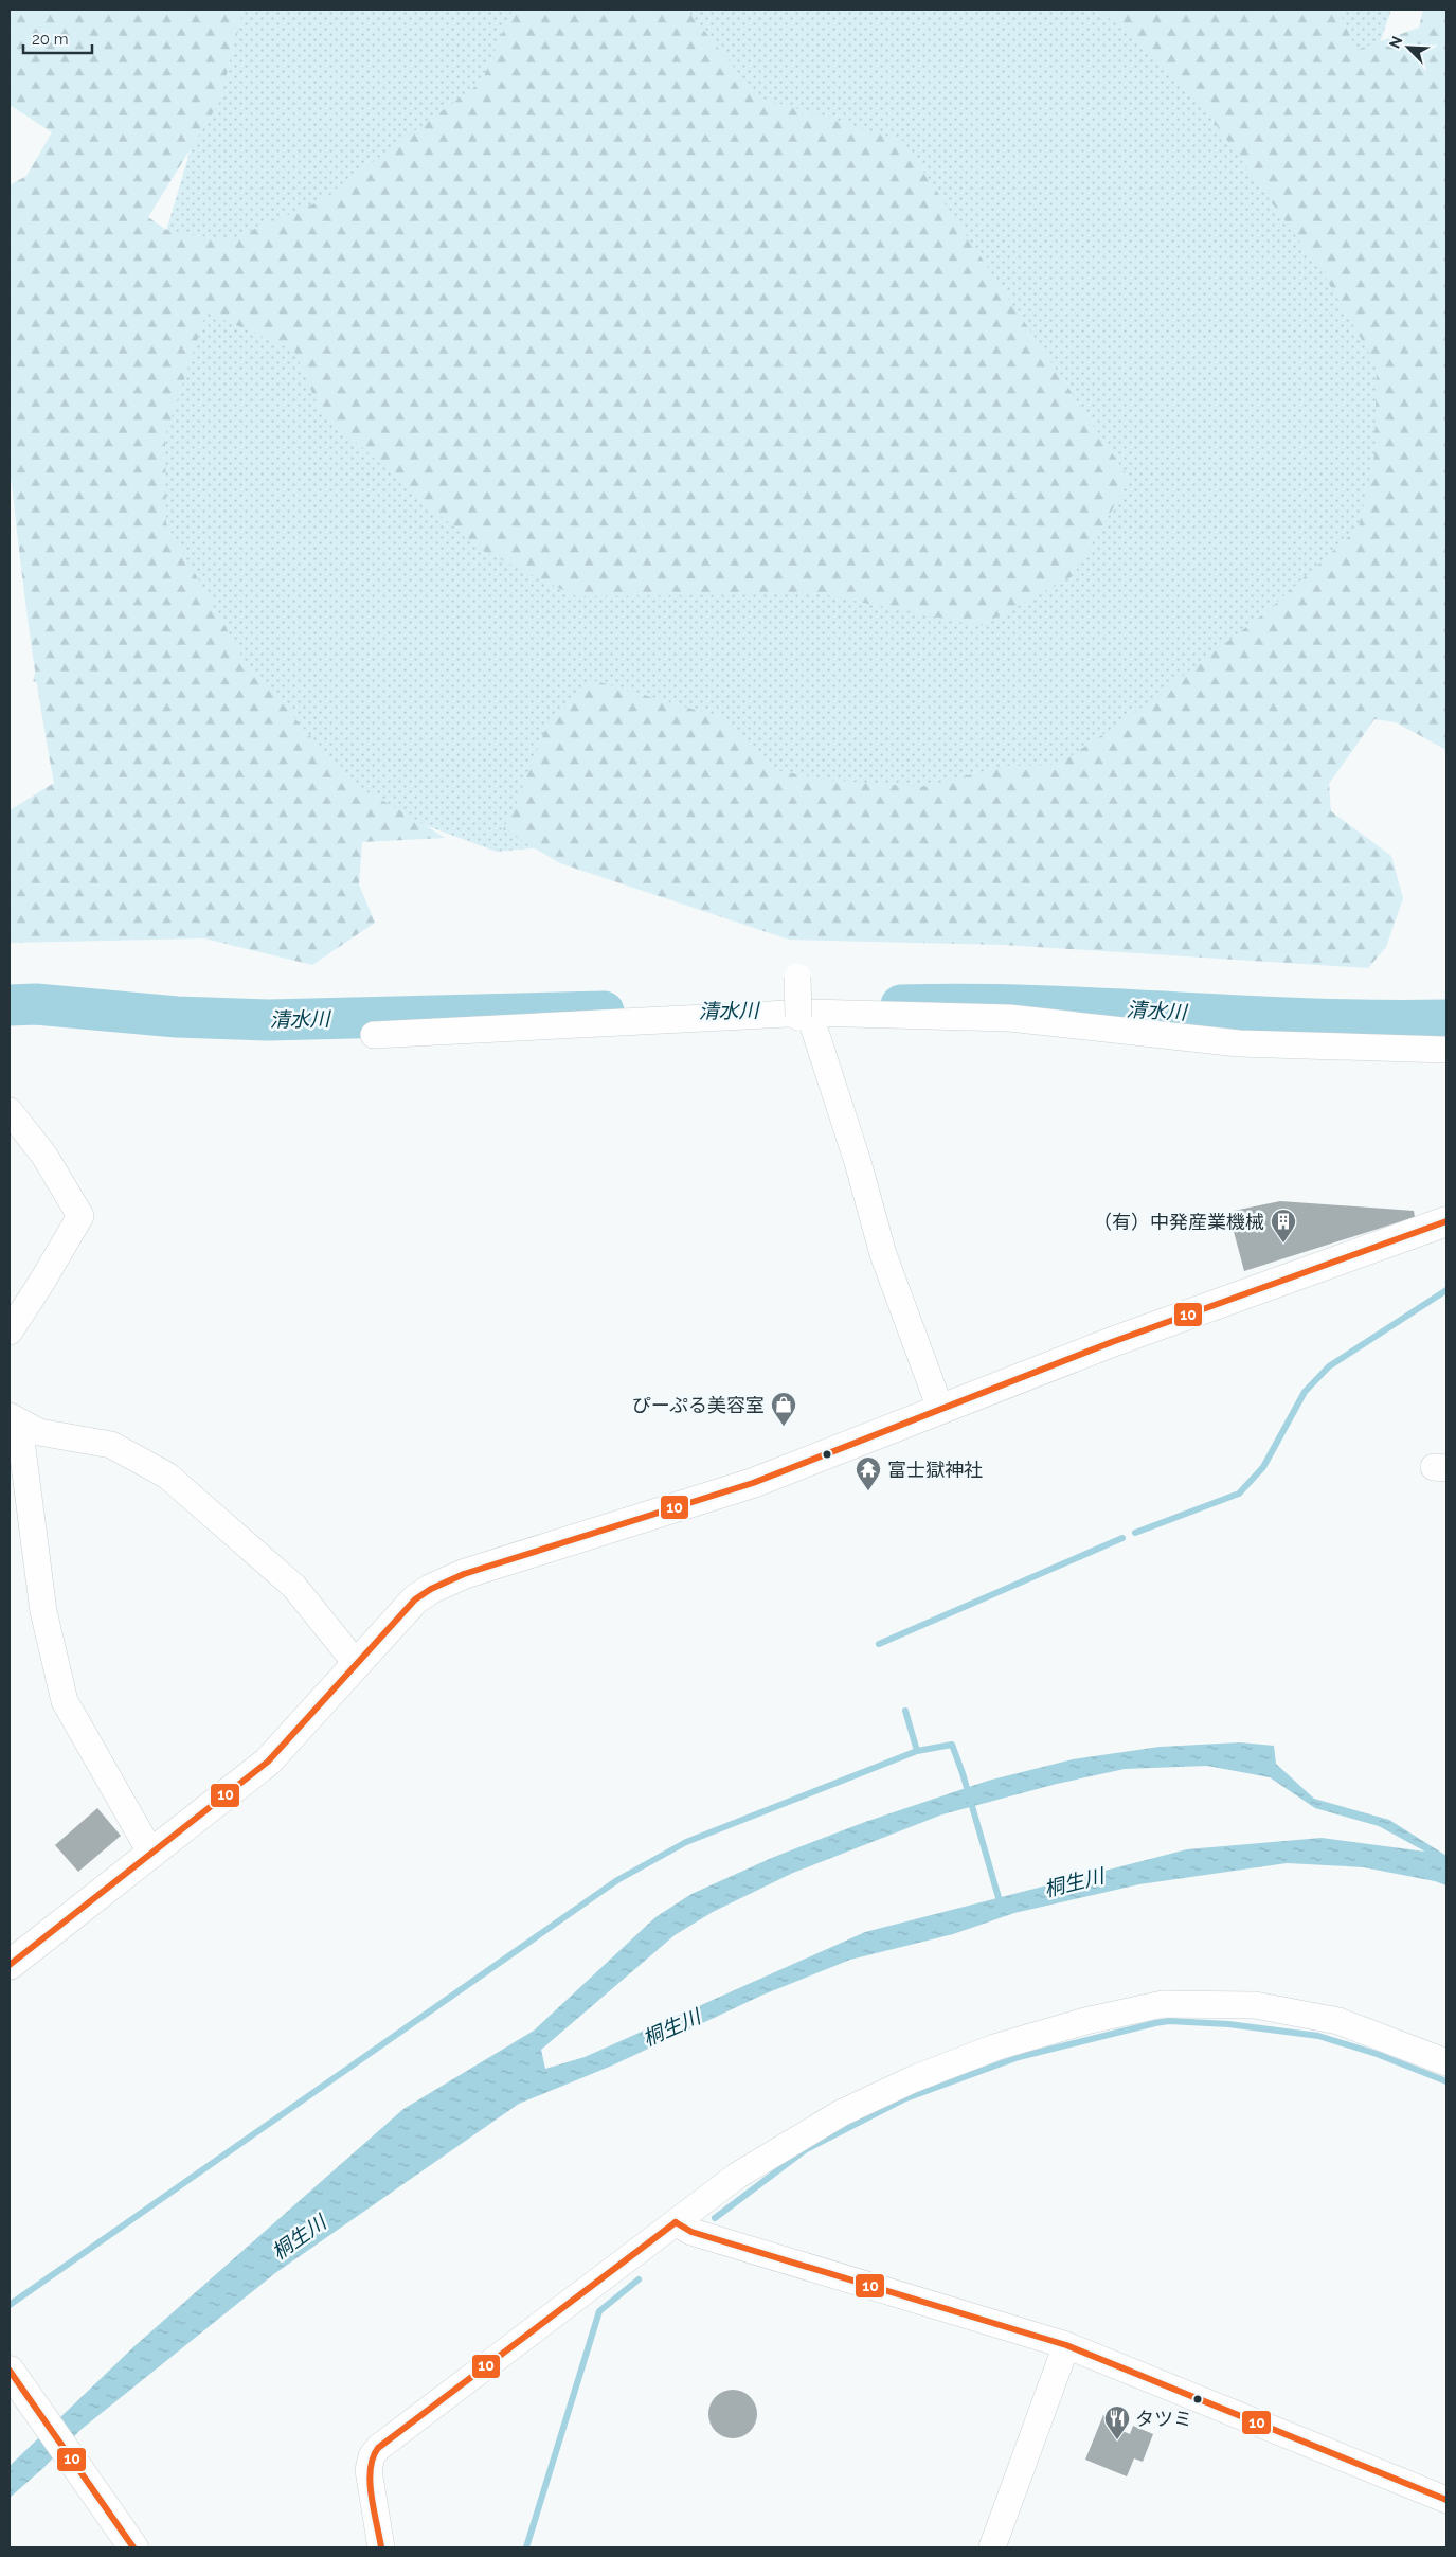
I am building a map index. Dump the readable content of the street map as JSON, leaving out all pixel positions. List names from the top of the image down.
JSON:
{
  "water": ["清水川", "桐生川"],
  "places": {
    "building": ["（有）中発産業機械"],
    "shop": ["ぴーぷる美容室"],
    "temple": ["富士獄神社"],
    "restaurant": ["タツミ"]
  },
  "lines": ["transit line 10"],
  "scale_bar": "20 m",
  "north": "top left"
}
